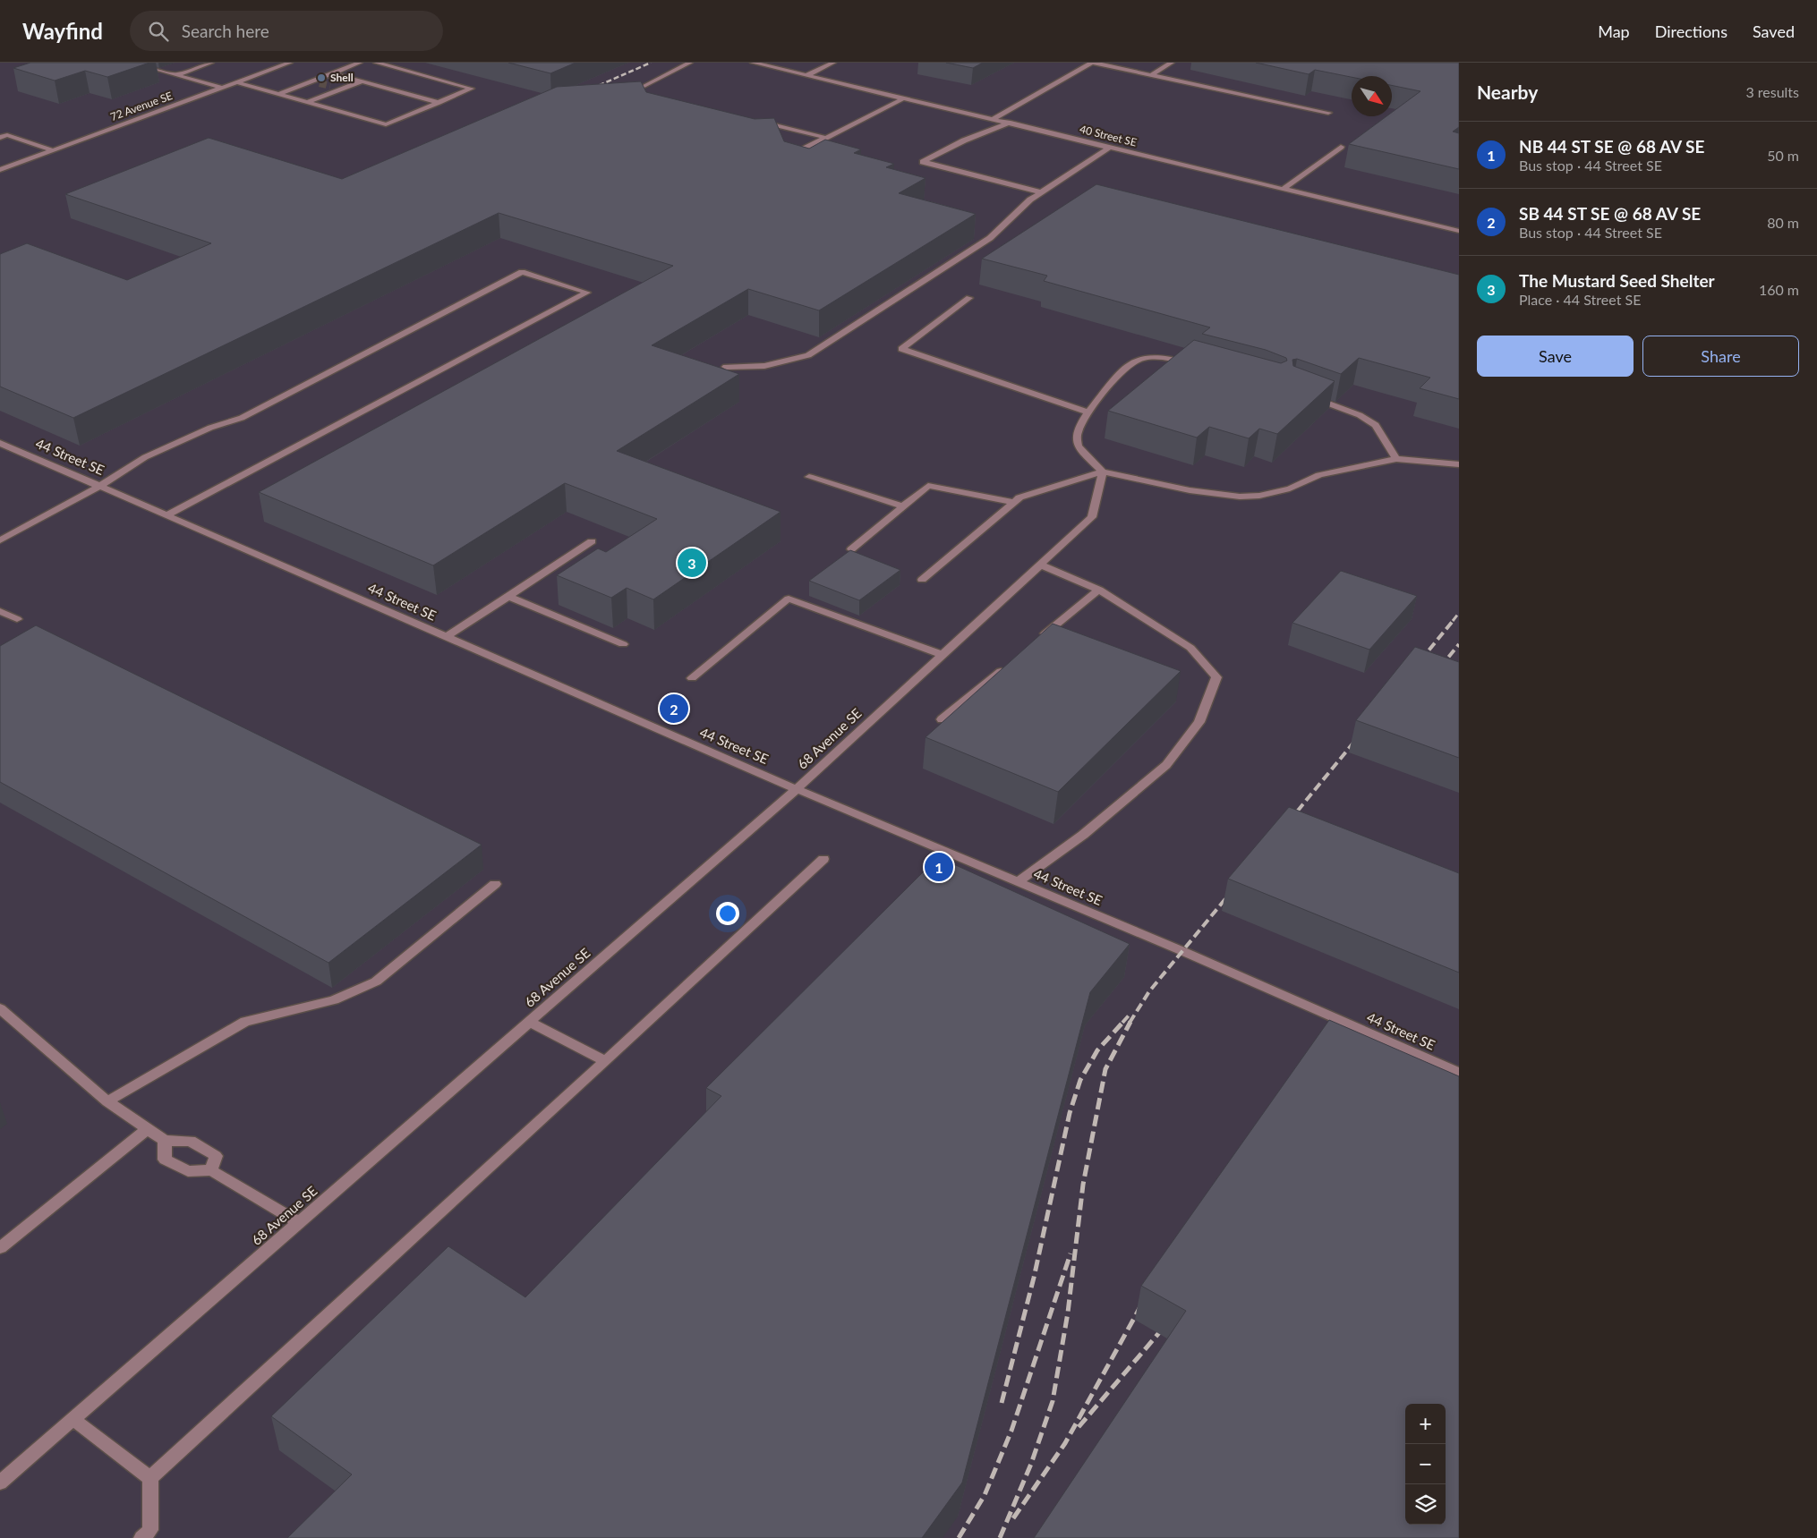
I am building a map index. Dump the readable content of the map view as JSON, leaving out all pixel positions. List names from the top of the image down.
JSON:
{
  "streets": {
    "street": [
      "72 Avenue SE",
      "40 Street SE",
      "44 Street SE",
      "68 Avenue SE"
    ]
  },
  "crossings": [
    ["44 Street SE", "68 Avenue SE"]
  ],
  "places": ["Shell"],
  "north": "bottom right",
  "page": {
    "header": "Wayfind",
    "search": "Search here",
    "nav": ["Map", "Directions", "Saved"],
    "heading": ["Nearby", "3 results"],
    "list": [
      {
        "mark": "1",
        "name": "NB 44 ST SE @ 68 AV SE",
        "note": "Bus stop · 44 Street SE",
        "value": "50 m"
      },
      {
        "mark": "2",
        "name": "SB 44 ST SE @ 68 AV SE",
        "note": "Bus stop · 44 Street SE",
        "value": "80 m"
      },
      {
        "mark": "3",
        "name": "The Mustard Seed Shelter",
        "note": "Place · 44 Street SE",
        "value": "160 m"
      }
    ],
    "buttons": ["Save", "Share"],
    "pins": ["3", "2", "1"],
    "map_buttons": ["+", "−"]
  }
}
